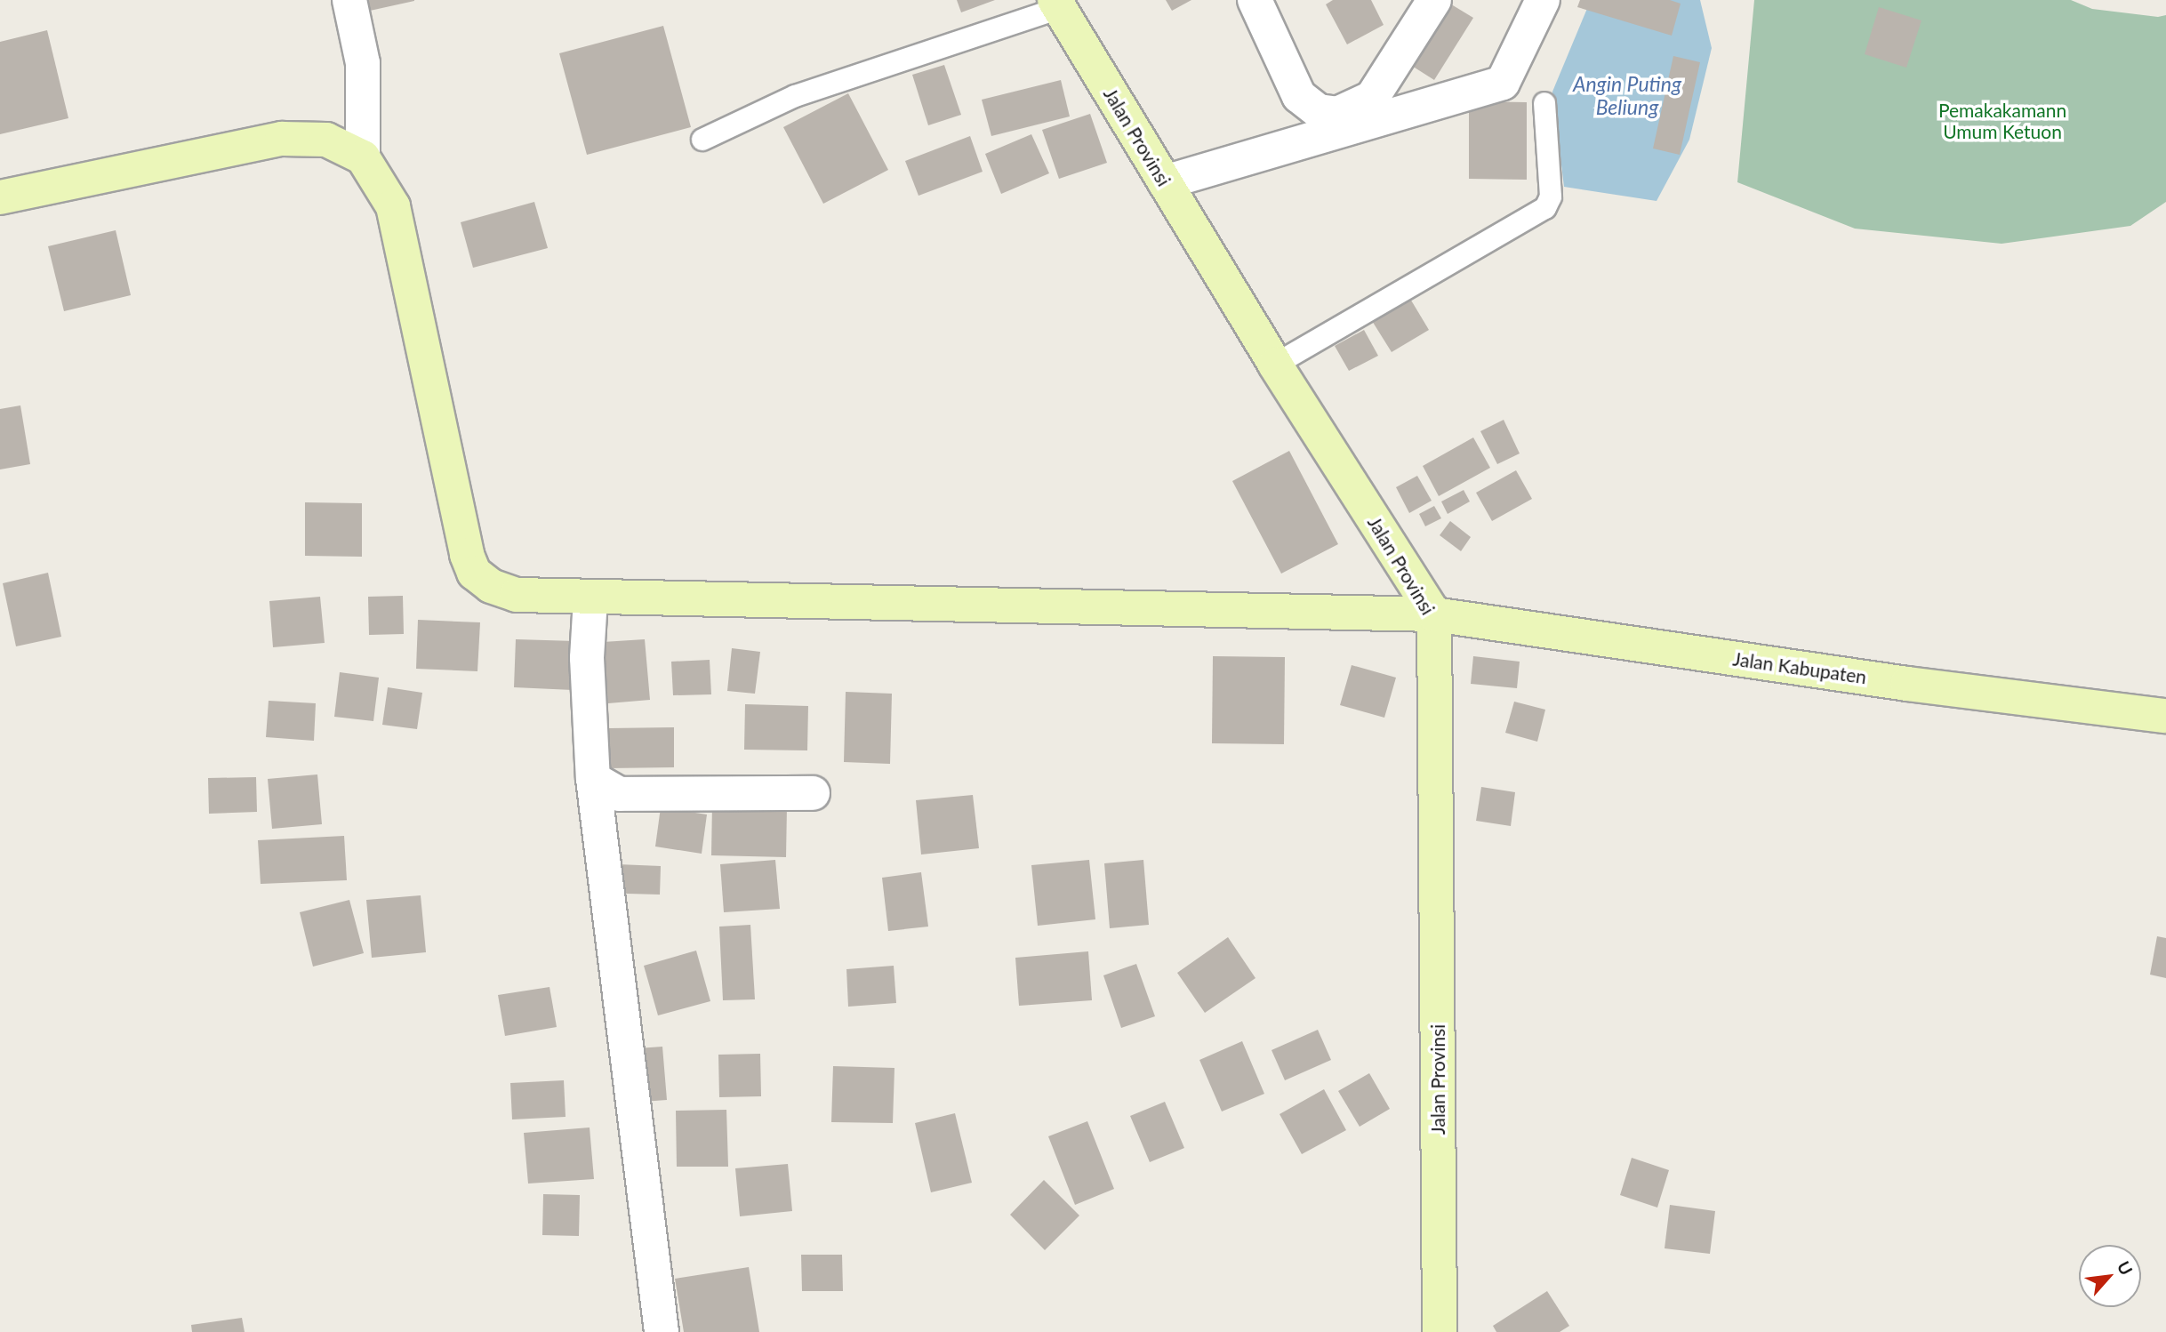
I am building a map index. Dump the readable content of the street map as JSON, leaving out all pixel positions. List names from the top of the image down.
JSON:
{
  "streets": {
    "street": ["Jalan Provinsi", "Jalan Kabupaten"]
  },
  "crossings": [
    ["Jalan Provinsi", "Jalan Kabupaten"]
  ],
  "water": ["Angin Puting Beliung"],
  "parks": ["Pemakakamann Umum Ketuon"],
  "north": "top right"
}
